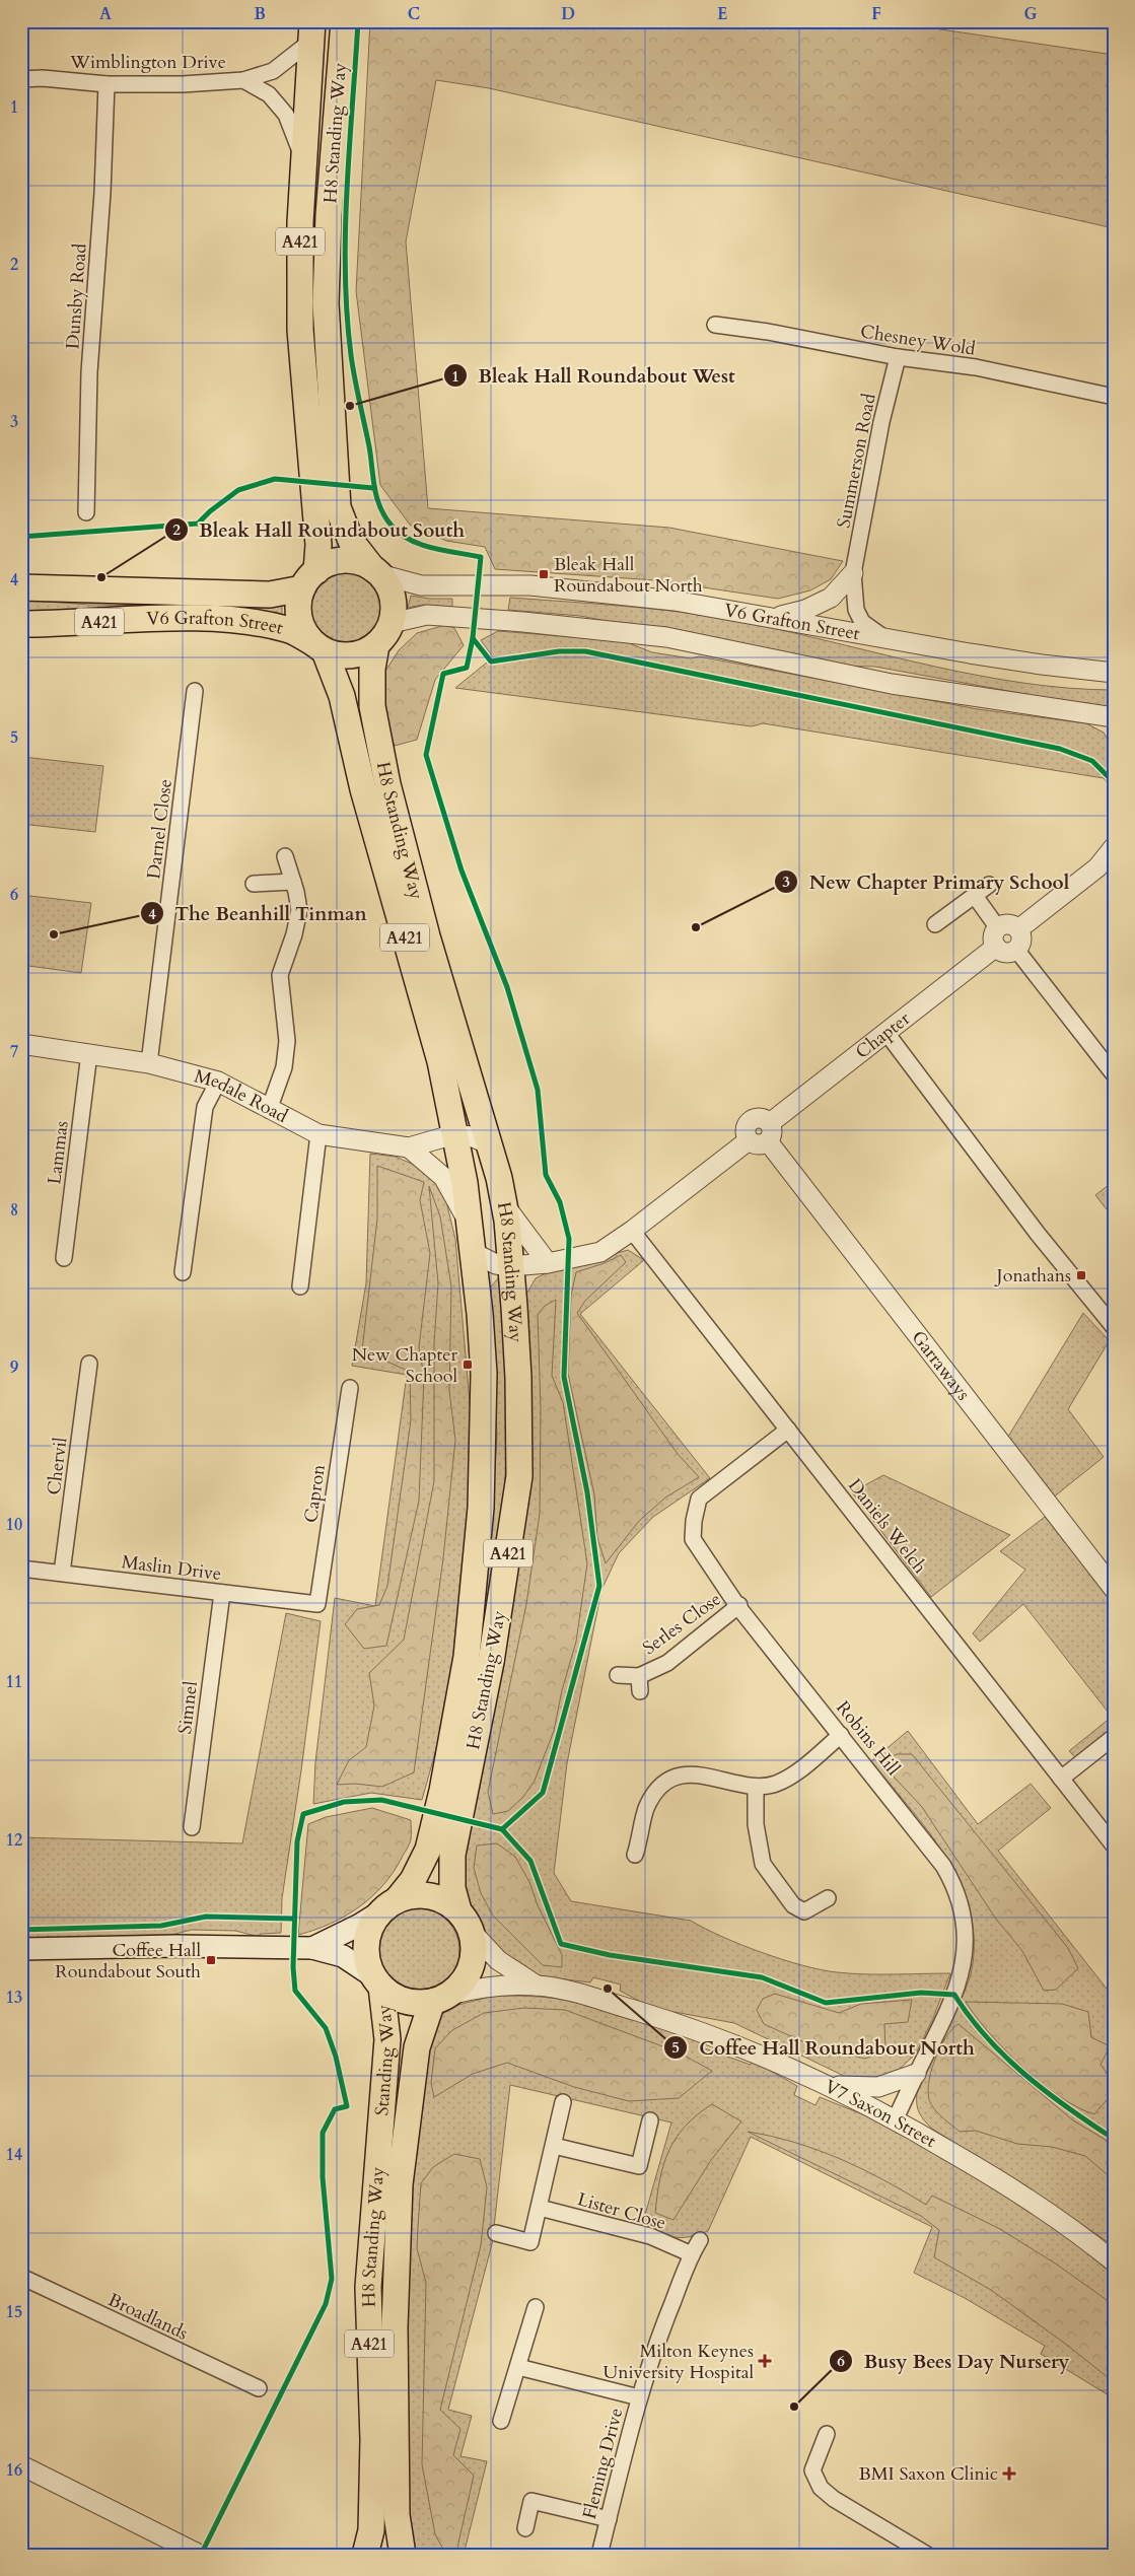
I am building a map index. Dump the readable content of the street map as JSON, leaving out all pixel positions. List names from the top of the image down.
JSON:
{
  "streets": {
    "highway": [
      "H8 Standing Way",
      "A421",
      "V6 Grafton Street",
      "Standing Way"
    ],
    "street": [
      "Wimblington Drive",
      "Dunsby Road",
      "Chesney Wold",
      "Summerson Road",
      "Darnel Close",
      "Chapter",
      "Medale Road",
      "Lammas",
      "Garraways",
      "Chervil",
      "Capron",
      "Daniels Welch",
      "Maslin Drive",
      "Serles Close",
      "Simnel",
      "Robins Hill",
      "V7 Saxon Street",
      "Lister Close",
      "Broadlands",
      "Fleming Drive"
    ]
  },
  "crossings": [
    ["Wimblington Drive", "H8 Standing Way"],
    ["Wimblington Drive", "Dunsby Road"],
    ["H8 Standing Way", "A421"],
    ["H8 Standing Way", "V6 Grafton Street"],
    ["H8 Standing Way", "Chapter"],
    ["H8 Standing Way", "Medale Road"],
    ["H8 Standing Way", "Standing Way"],
    ["H8 Standing Way", "V7 Saxon Street"],
    ["A421", "V6 Grafton Street"],
    ["A421", "Standing Way"],
    ["A421", "V7 Saxon Street"],
    ["Chesney Wold", "Summerson Road"],
    ["Summerson Road", "V6 Grafton Street"],
    ["Darnel Close", "Medale Road"],
    ["Chapter", "Garraways"],
    ["Chapter", "Daniels Welch"],
    ["Medale Road", "Lammas"],
    ["Chervil", "Maslin Drive"],
    ["Capron", "Maslin Drive"],
    ["Daniels Welch", "Robins Hill"],
    ["Maslin Drive", "Simnel"],
    ["Serles Close", "Robins Hill"],
    ["Robins Hill", "V7 Saxon Street"],
    ["Standing Way", "V7 Saxon Street"],
    ["Lister Close", "Fleming Drive"]
  ],
  "places": {
    "other": [
      "Bleak Hall Roundabout West",
      "Bleak Hall Roundabout South",
      "New Chapter Primary School",
      "The Beanhill Tinman",
      "Coffee Hall Roundabout North",
      "Busy Bees Day Nursery"
    ],
    "transit": [
      "Bleak Hall Roundabout North",
      "Jonathans",
      "New Chapter School",
      "Coffee Hall Roundabout South"
    ],
    "health": ["Milton Keynes University Hospital", "BMI Saxon Clinic"]
  },
  "grid": {
    "columns": [
      "A",
      "B",
      "C",
      "D",
      "E",
      "F",
      "G"
    ],
    "rows": [
      "1",
      "2",
      "3",
      "4",
      "5",
      "6",
      "7",
      "8",
      "9",
      "10",
      "11",
      "12",
      "13",
      "14",
      "15",
      "16"
    ]
  }
}
